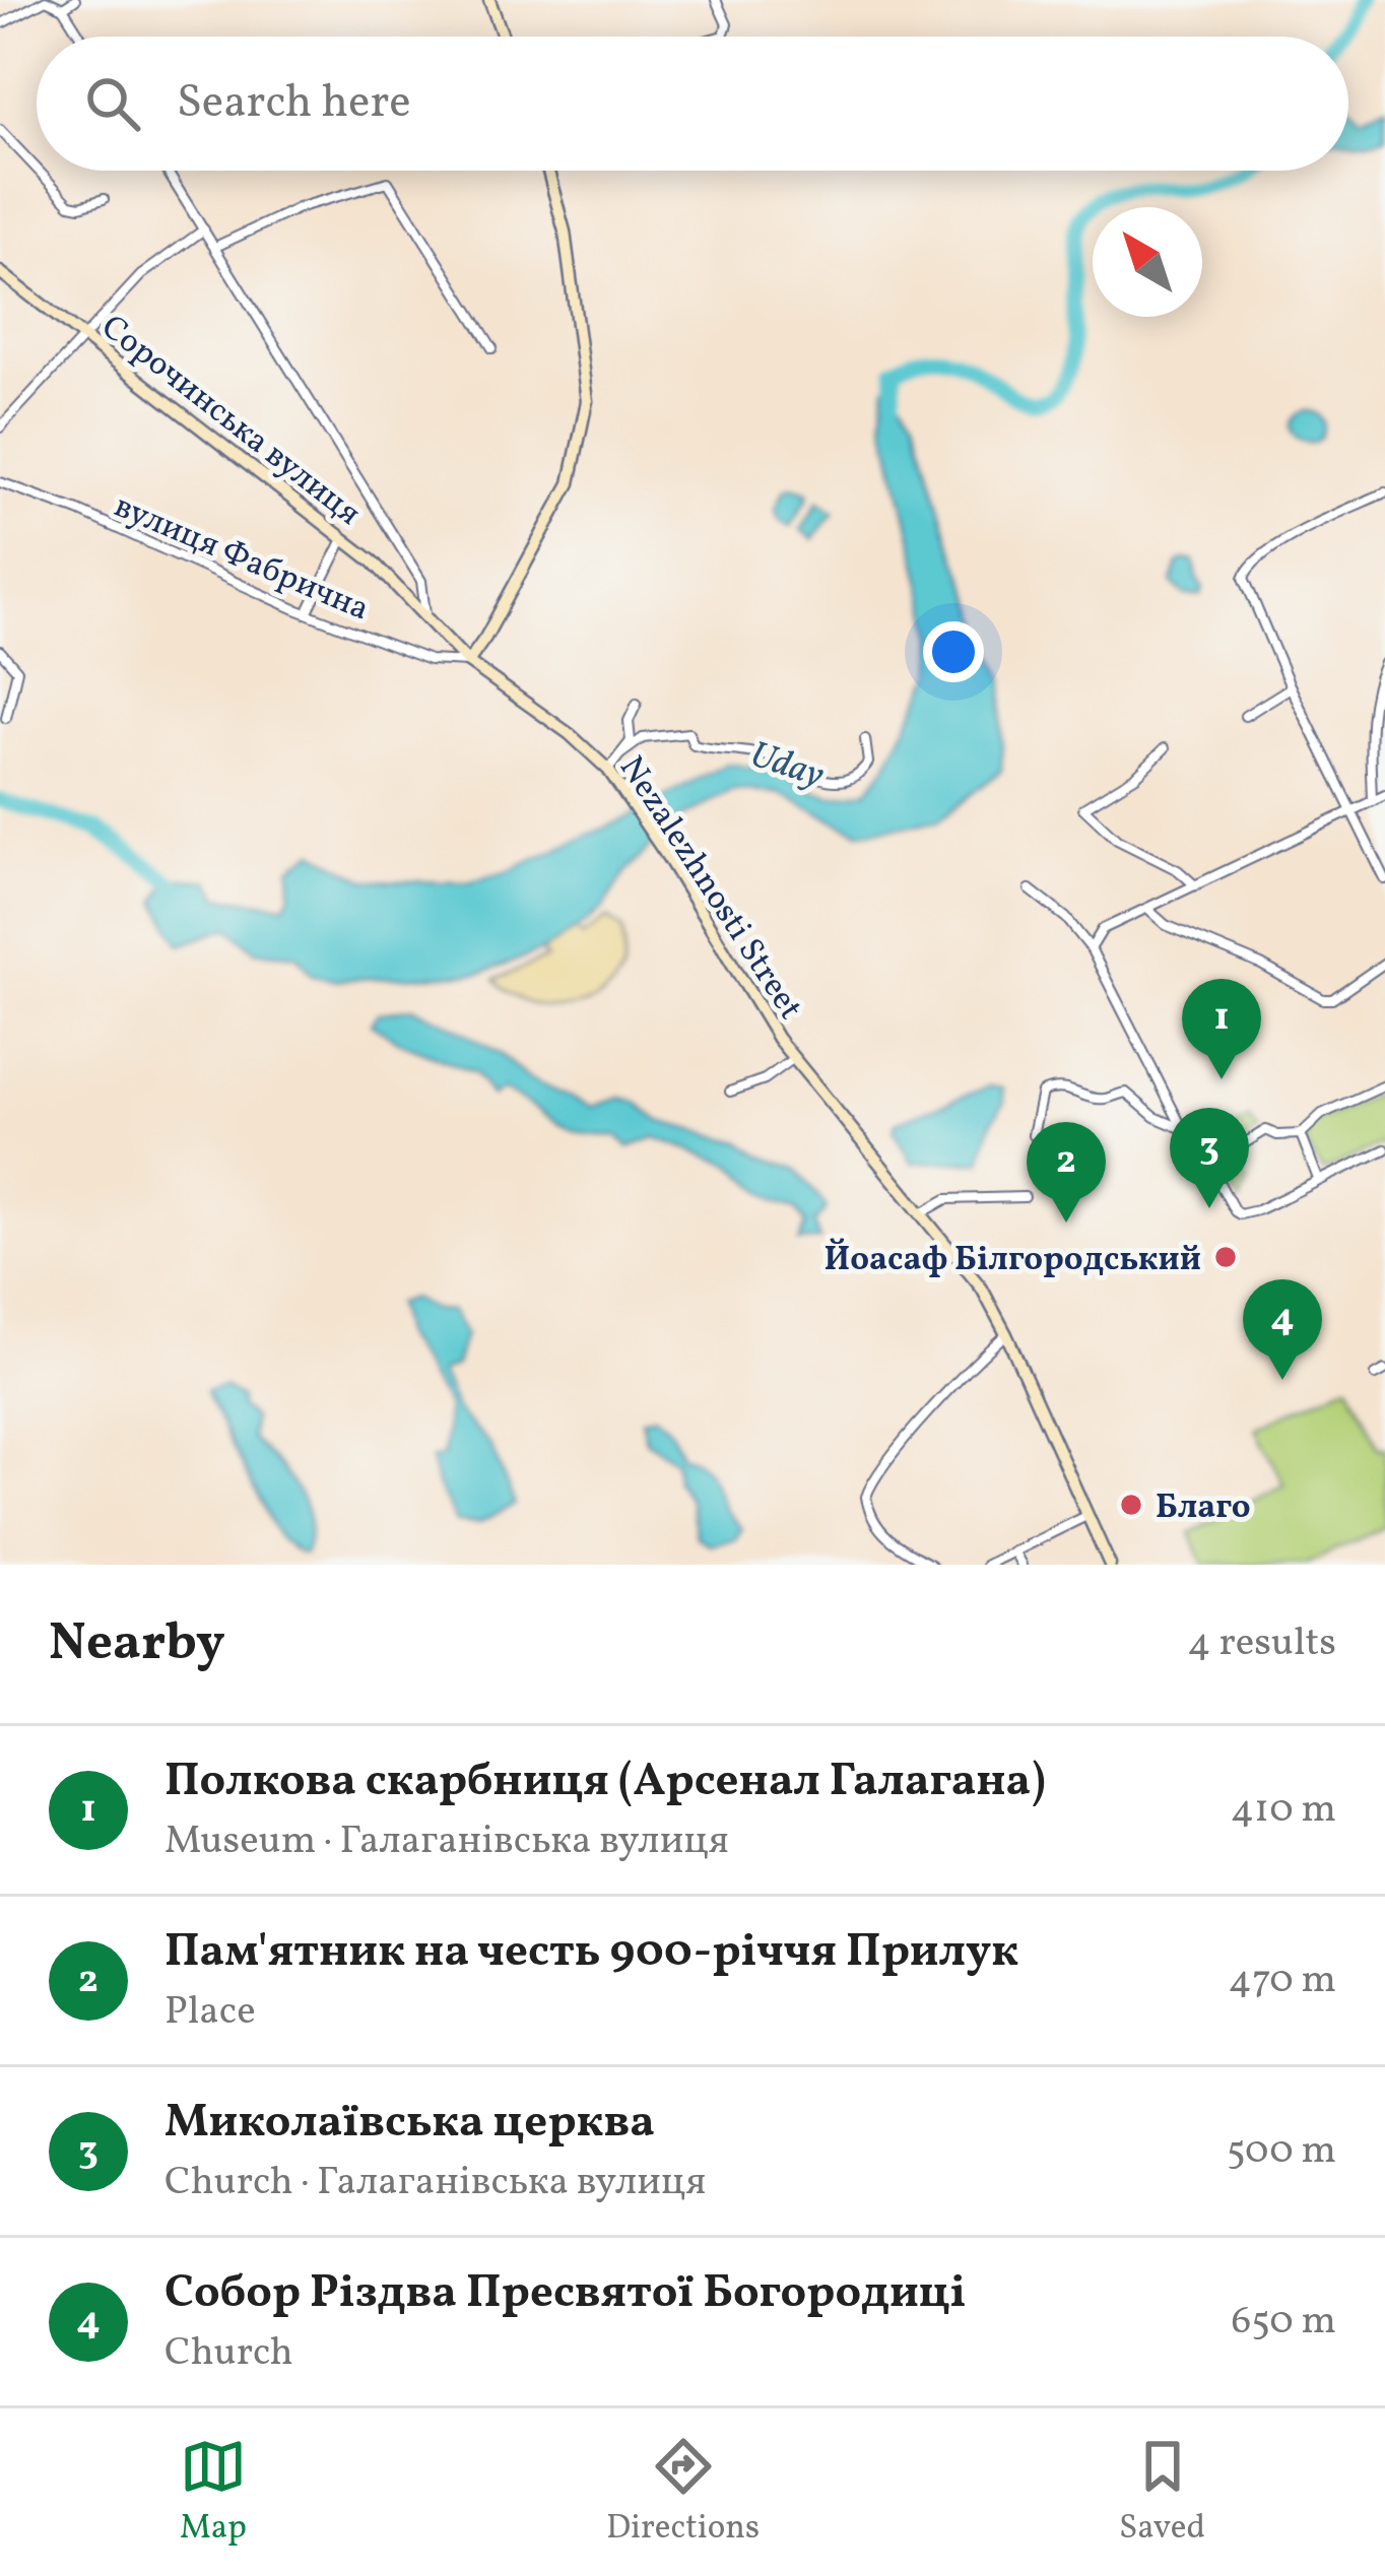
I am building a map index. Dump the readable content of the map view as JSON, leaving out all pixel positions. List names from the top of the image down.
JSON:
{
  "streets": {
    "main road": ["Сорочинська вулиця", "Nezalezhnosti Street"],
    "street": ["вулиця Фабрична"]
  },
  "crossings": [
    ["Сорочинська вулиця", "Nezalezhnosti Street"],
    ["вулиця Фабрична", "Nezalezhnosti Street"]
  ],
  "water": ["Uday"],
  "places": ["Йоасаф Білгородський", "Благо"],
  "north": "top left",
  "page": {
    "search": "Search here",
    "pins": [
      "1",
      "3",
      "2",
      "4"
    ],
    "heading": ["Nearby", "4 results"],
    "list": [
      {
        "mark": "1",
        "name": "Полкова скарбниця (Арсенал Галагана)",
        "note": "Museum · Галаганівська вулиця",
        "value": "410 m"
      },
      {
        "mark": "2",
        "name": "Пам'ятник на честь 900-річчя Прилук",
        "note": "Place",
        "value": "470 m"
      },
      {
        "mark": "3",
        "name": "Миколаївська церква",
        "note": "Church · Галаганівська вулиця",
        "value": "500 m"
      },
      {
        "mark": "4",
        "name": "Собор Різдва Пресвятої Богородиці",
        "note": "Church",
        "value": "650 m"
      }
    ],
    "nav": ["Map", "Directions", "Saved"]
  }
}
